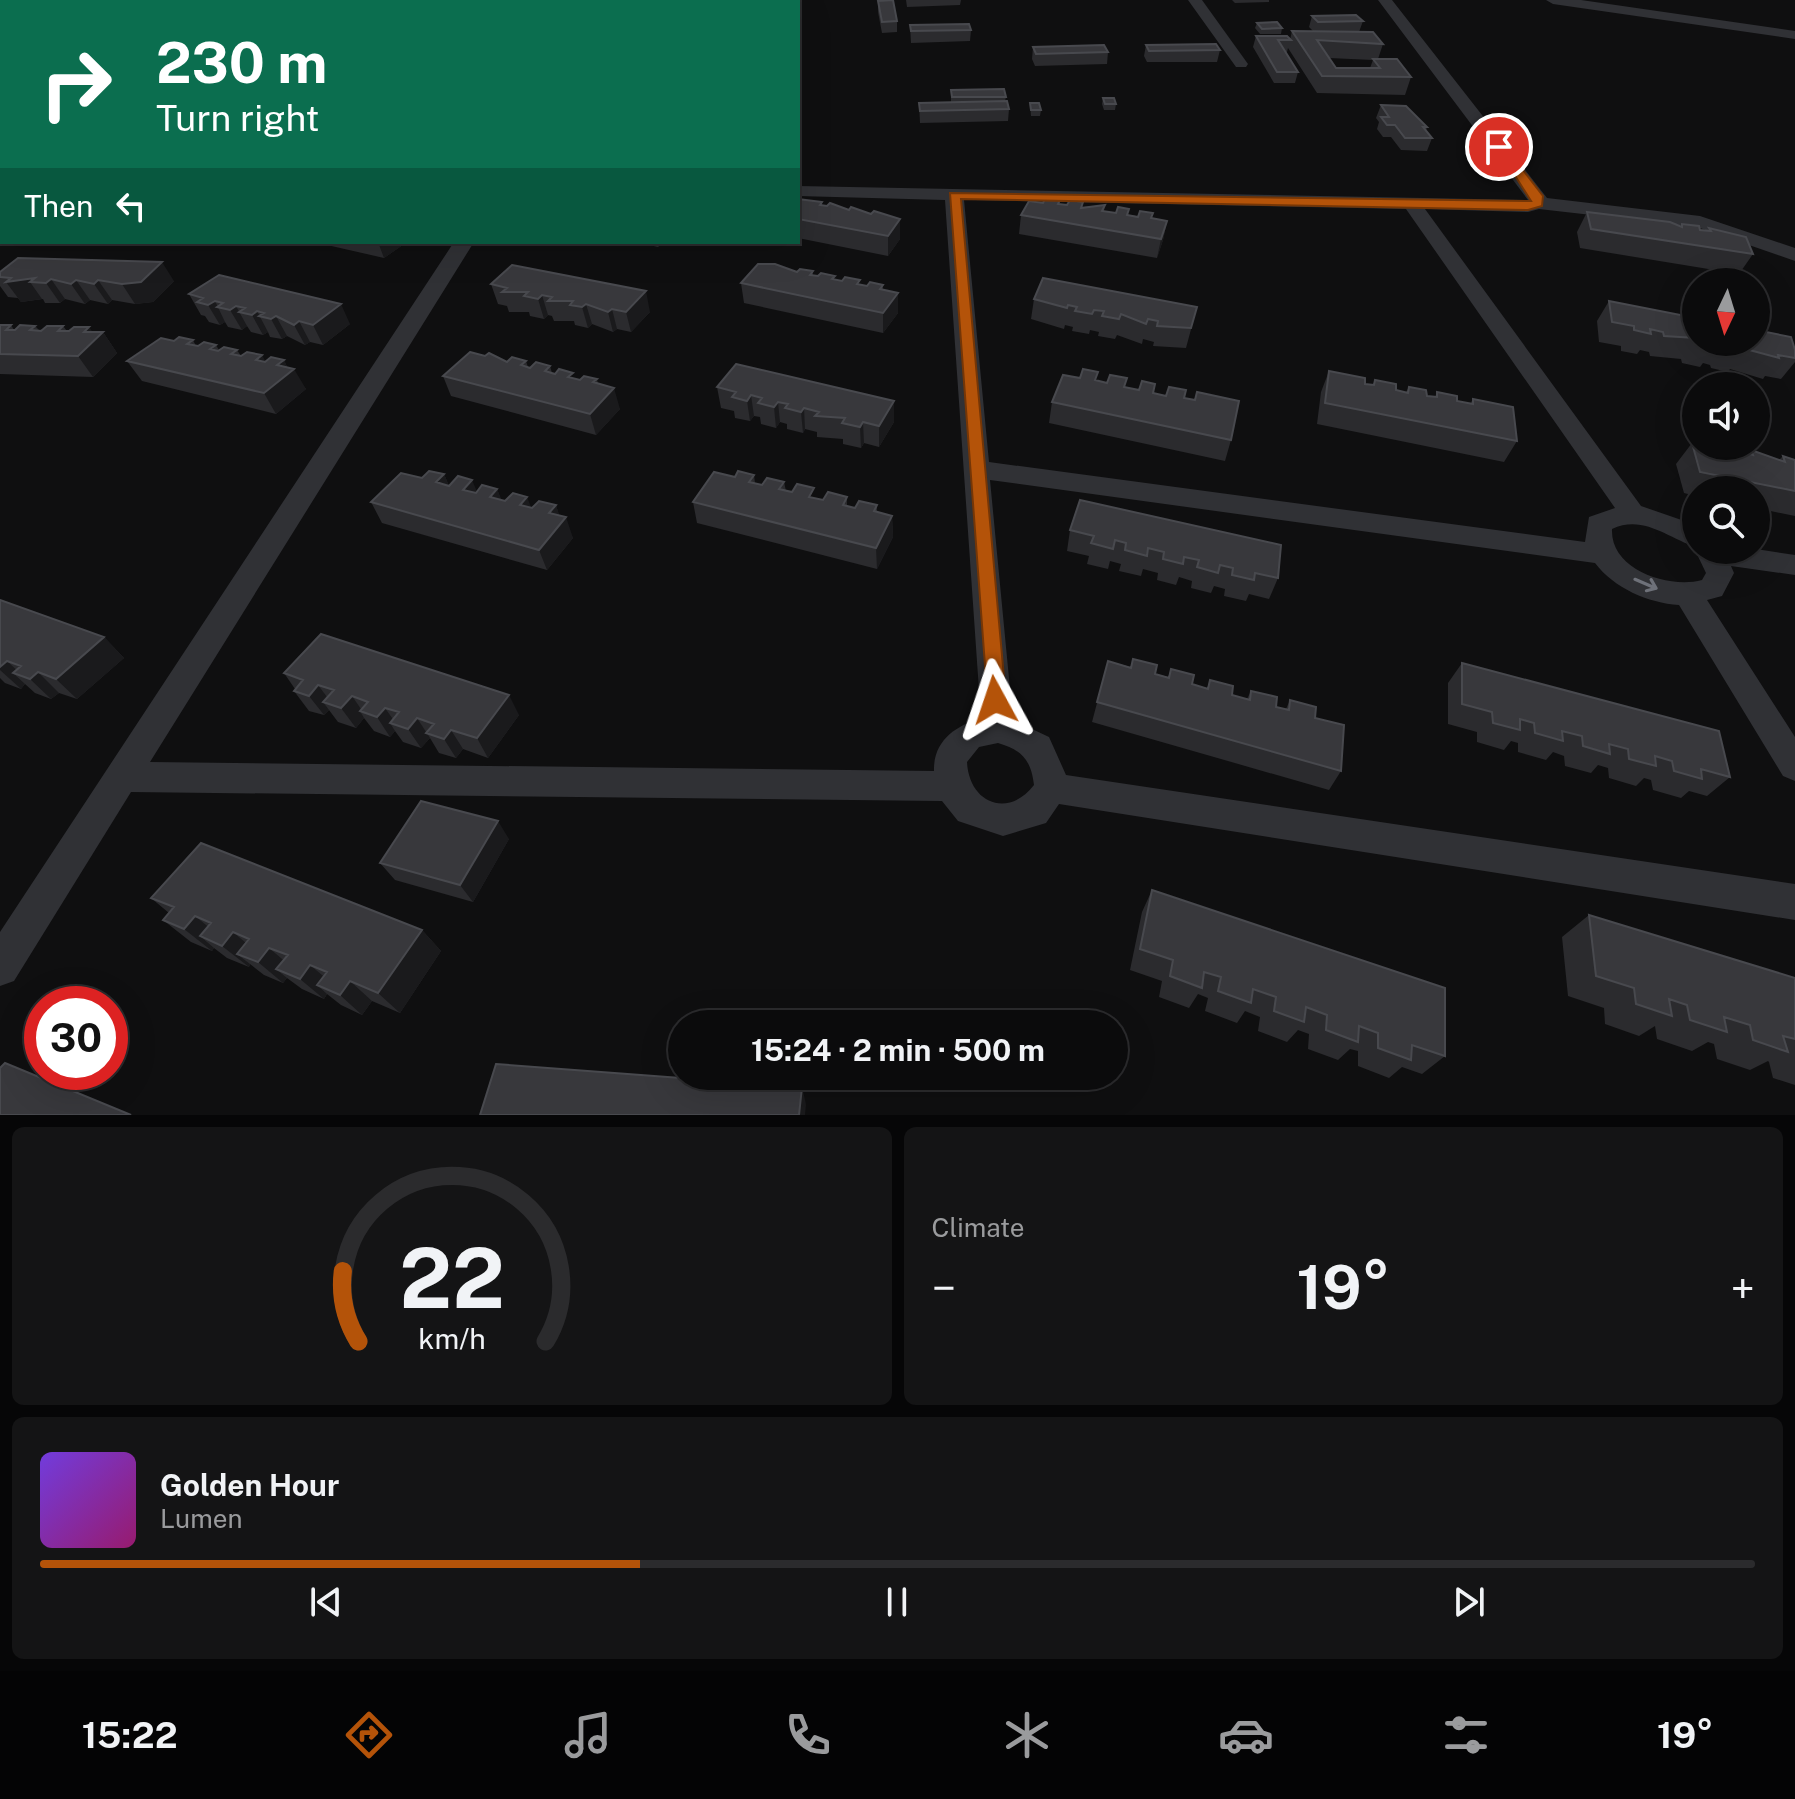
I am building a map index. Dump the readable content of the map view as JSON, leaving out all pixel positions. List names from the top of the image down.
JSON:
{
  "north": "bottom",
  "page": {
    "turn": ["230 m", "Turn right"],
    "then": "Then",
    "limit": "30",
    "trip": "15:24 · 2 min · 500 m",
    "tile": "Climate",
    "heat": ["−", "19°", "+"],
    "song": ["Golden Hour", "Lumen"],
    "tabs": ["15:22", "19°"],
    "gauge": ["22", "km/h"]
  }
}
